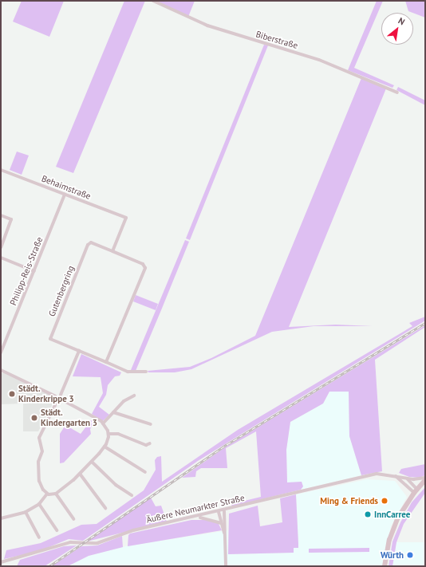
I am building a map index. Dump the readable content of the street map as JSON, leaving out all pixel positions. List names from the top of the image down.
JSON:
{
  "streets": {
    "street": [
      "Biberstraße",
      "Behaimstraße",
      "Philipp-Reis-Straße",
      "Gutenbergring",
      "Äußere Neumarkter Straße"
    ]
  },
  "crossings": [
    ["Behaimstraße", "Philipp-Reis-Straße"],
    ["Behaimstraße", "Gutenbergring"]
  ],
  "places": [
    "Städt. Kinderkrippe 3",
    "Städt. Kindergarten 3",
    "Ming & Friends",
    "InnCarree",
    "Würth"
  ],
  "north": "top right"
}
